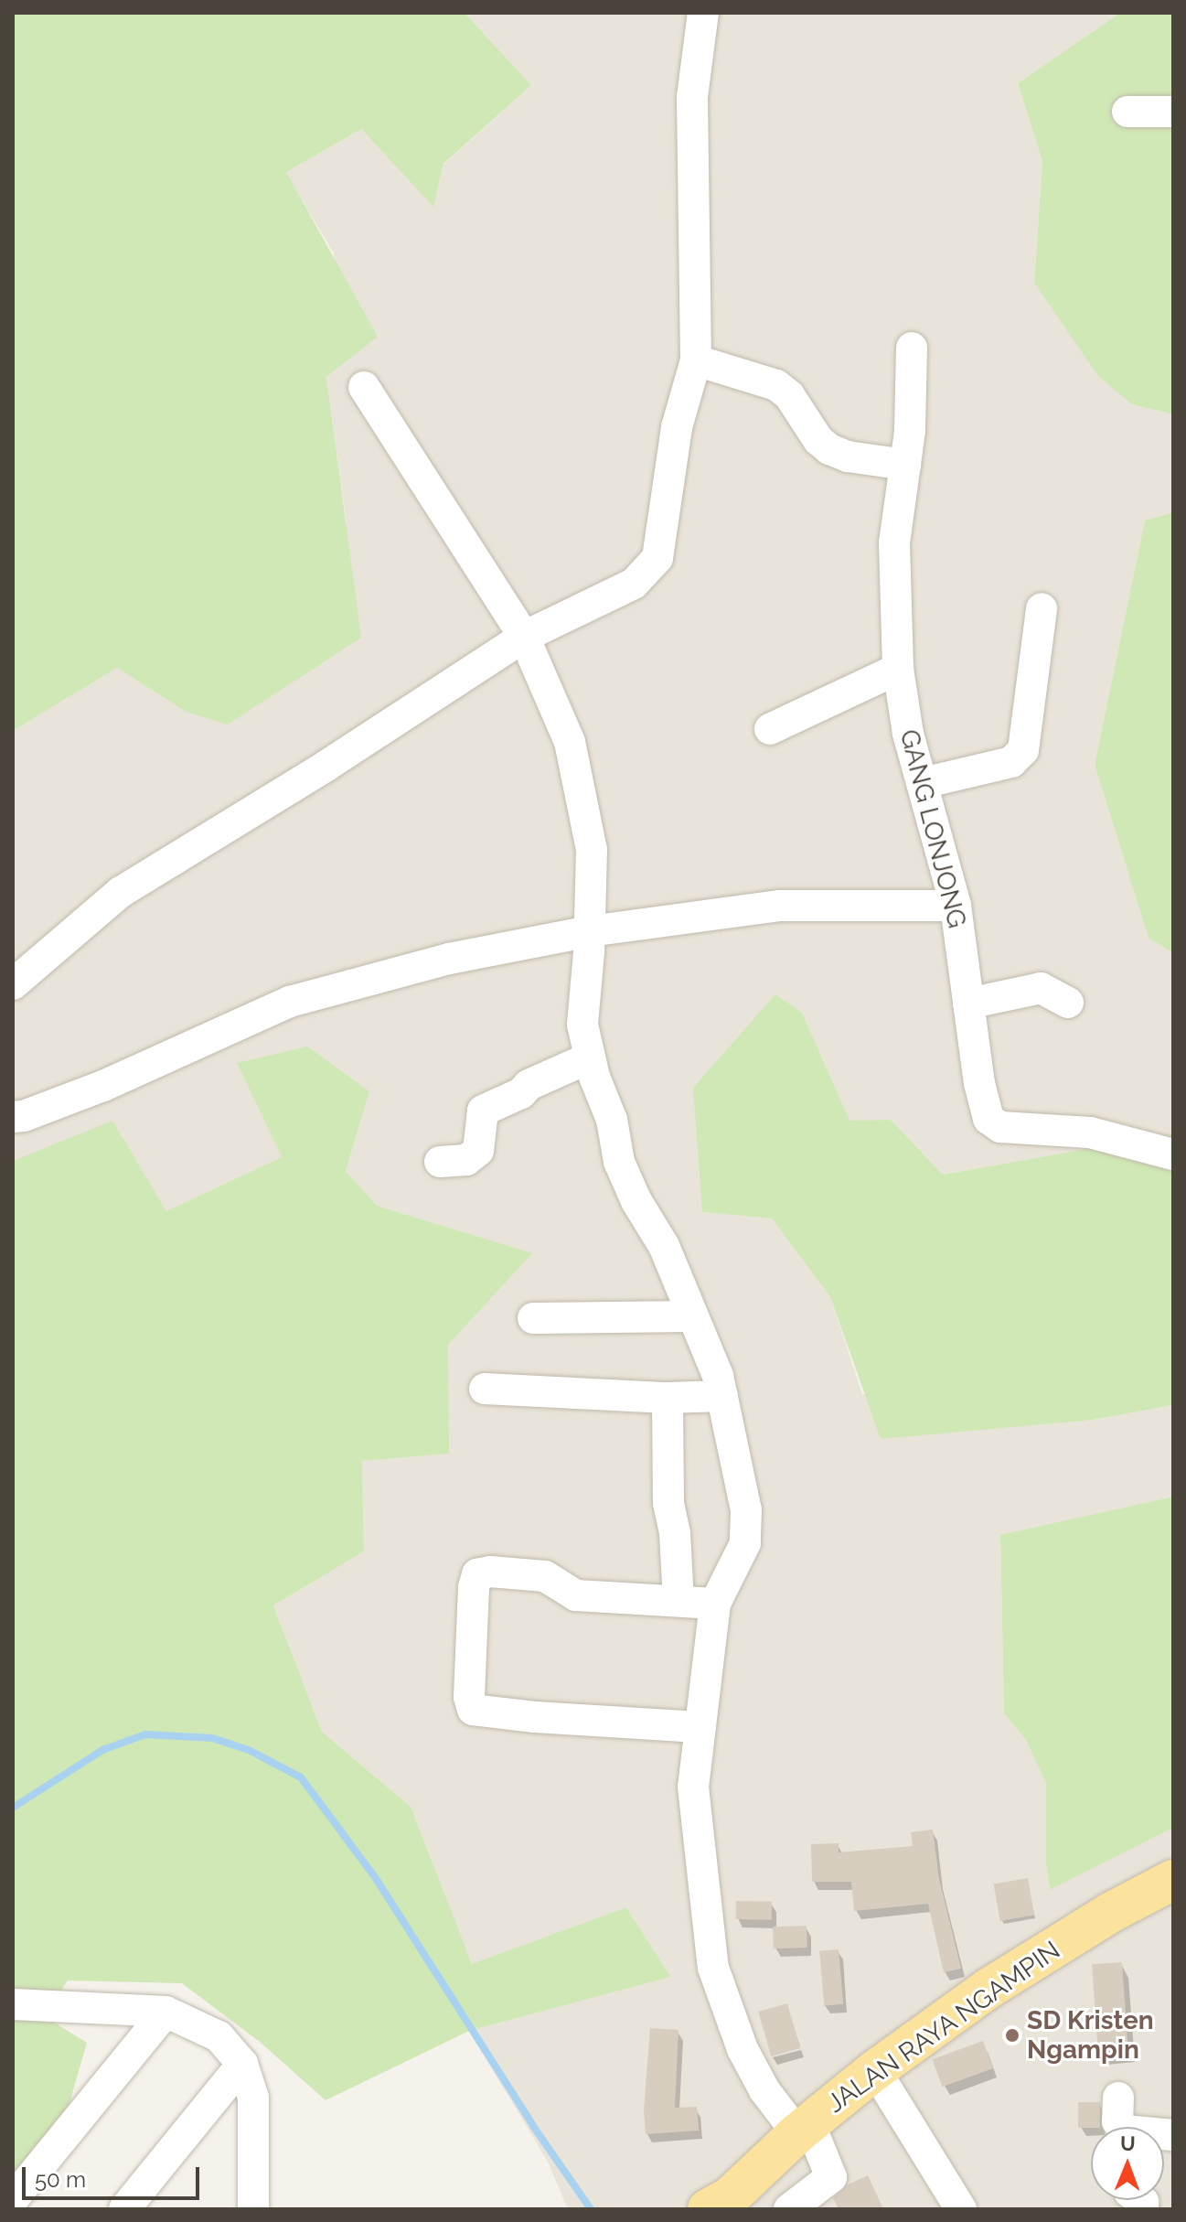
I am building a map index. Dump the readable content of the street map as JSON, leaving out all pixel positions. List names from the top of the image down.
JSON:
{
  "streets": {
    "main road": ["JALAN RAYA NGAMPIN"],
    "street": ["GANG LONJONG"]
  },
  "places": ["SD Kristen Ngampin"],
  "scale_bar": "50 m",
  "north": "top"
}
